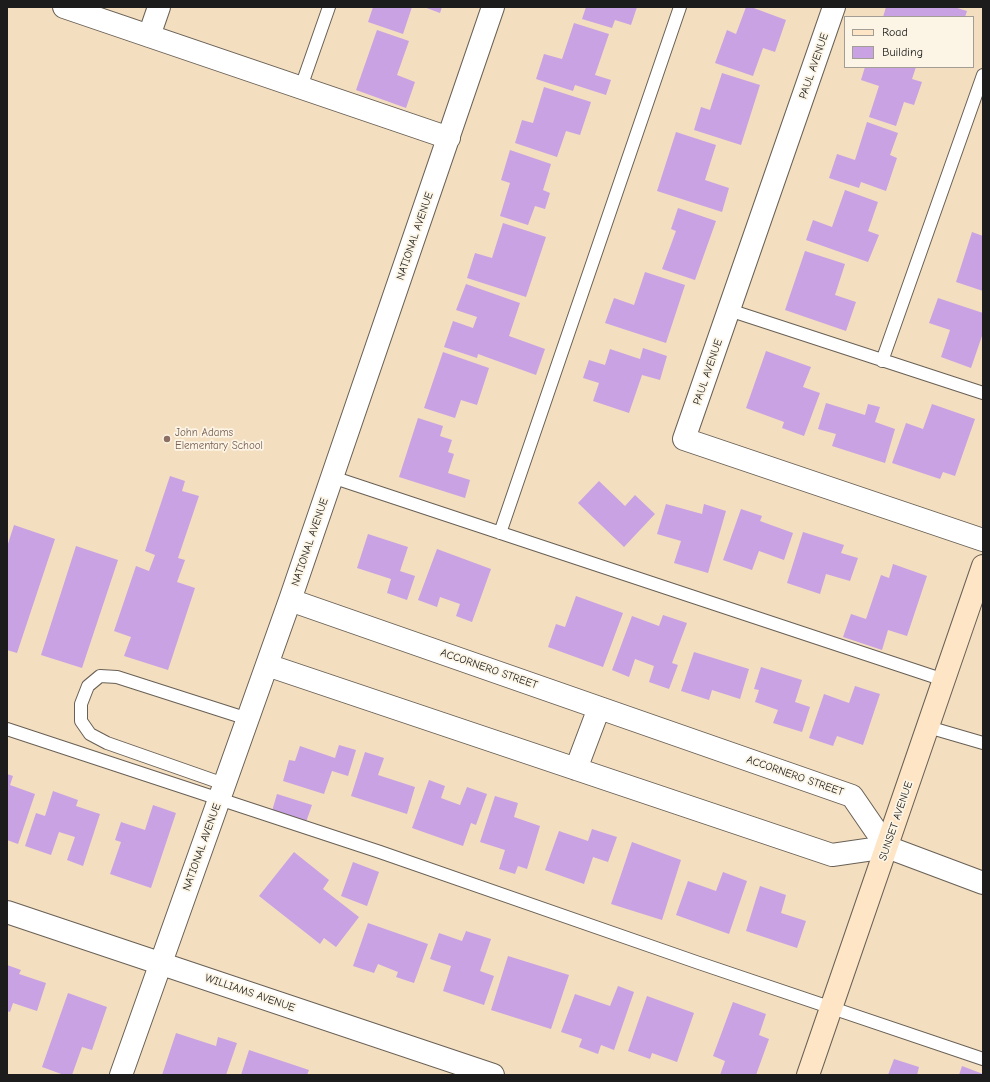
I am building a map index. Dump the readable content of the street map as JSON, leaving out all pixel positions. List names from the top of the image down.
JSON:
{
  "streets": {
    "main road": ["SUNSET AVENUE"],
    "street": [
      "PAUL AVENUE",
      "NATIONAL AVENUE",
      "ACCORNERO STREET",
      "WILLIAMS AVENUE"
    ]
  },
  "crossings": [
    ["NATIONAL AVENUE", "ACCORNERO STREET"],
    ["NATIONAL AVENUE", "WILLIAMS AVENUE"],
    ["ACCORNERO STREET", "SUNSET AVENUE"]
  ],
  "places": ["John Adams Elementary School"],
  "legend": ["Road", "Building"]
}
